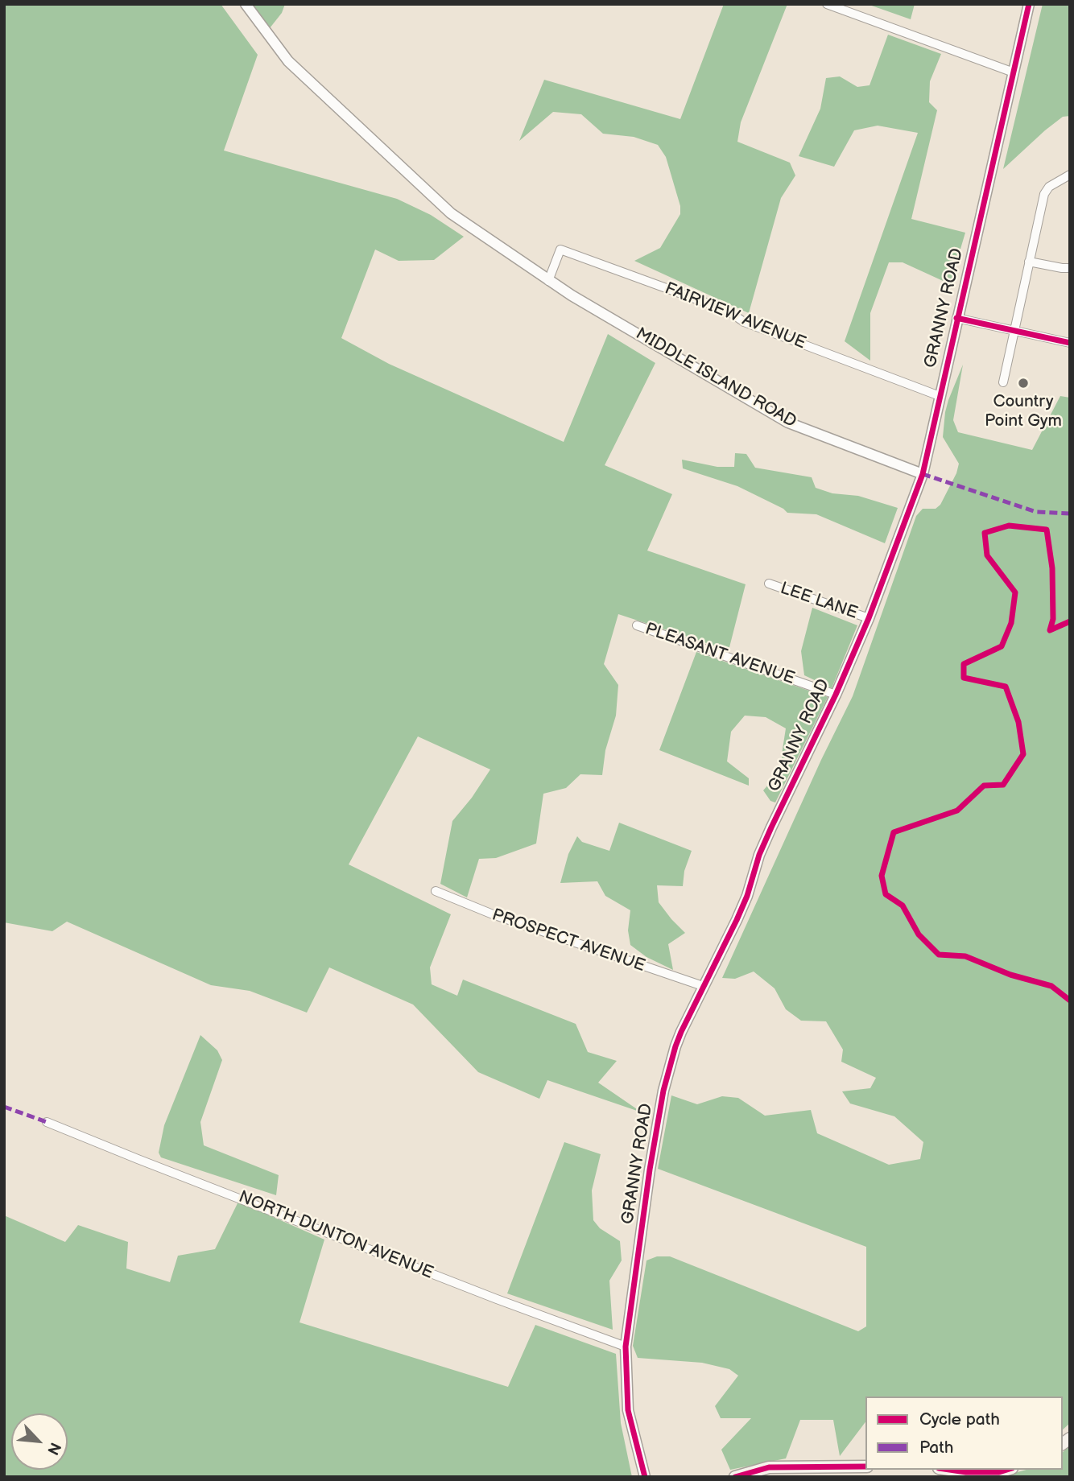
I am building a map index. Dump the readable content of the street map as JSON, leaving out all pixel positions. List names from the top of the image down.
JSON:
{
  "streets": {
    "street": [
      "GRANNY ROAD",
      "FAIRVIEW AVENUE",
      "MIDDLE ISLAND ROAD",
      "LEE LANE",
      "PLEASANT AVENUE",
      "PROSPECT AVENUE",
      "NORTH DUNTON AVENUE"
    ]
  },
  "crossings": [
    ["GRANNY ROAD", "FAIRVIEW AVENUE"],
    ["GRANNY ROAD", "MIDDLE ISLAND ROAD"],
    ["GRANNY ROAD", "LEE LANE"],
    ["GRANNY ROAD", "PLEASANT AVENUE"],
    ["GRANNY ROAD", "PROSPECT AVENUE"],
    ["GRANNY ROAD", "NORTH DUNTON AVENUE"],
    ["FAIRVIEW AVENUE", "MIDDLE ISLAND ROAD"]
  ],
  "places": ["Country Point Gym"],
  "legend": ["Cycle path", "Path"],
  "north": "bottom right"
}
